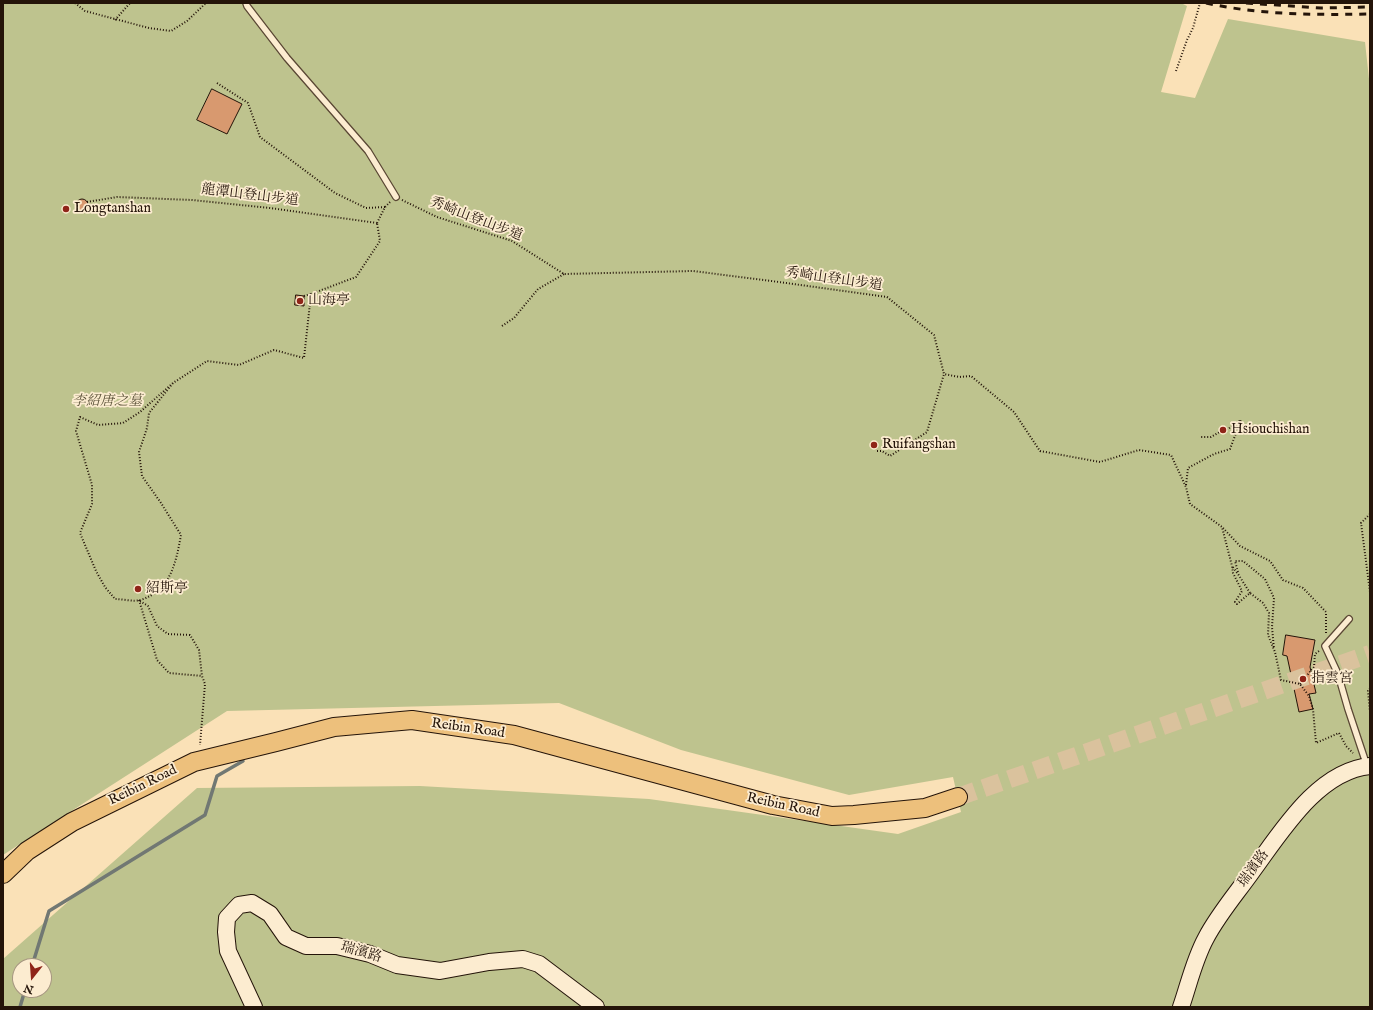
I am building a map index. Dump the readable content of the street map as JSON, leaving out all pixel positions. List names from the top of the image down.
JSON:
{
  "streets": {
    "main road": ["Reibin Road"],
    "street": ["瑞濱路"],
    "path": ["龍潭山登山步道", "秀崎山登山步道"]
  },
  "parks": ["李紹唐之墓"],
  "places": [
    "Longtanshan",
    "山海亭",
    "Hsiouchishan",
    "Ruifangshan",
    "紹斯亭",
    "指雲宮"
  ],
  "north": "bottom"
}
